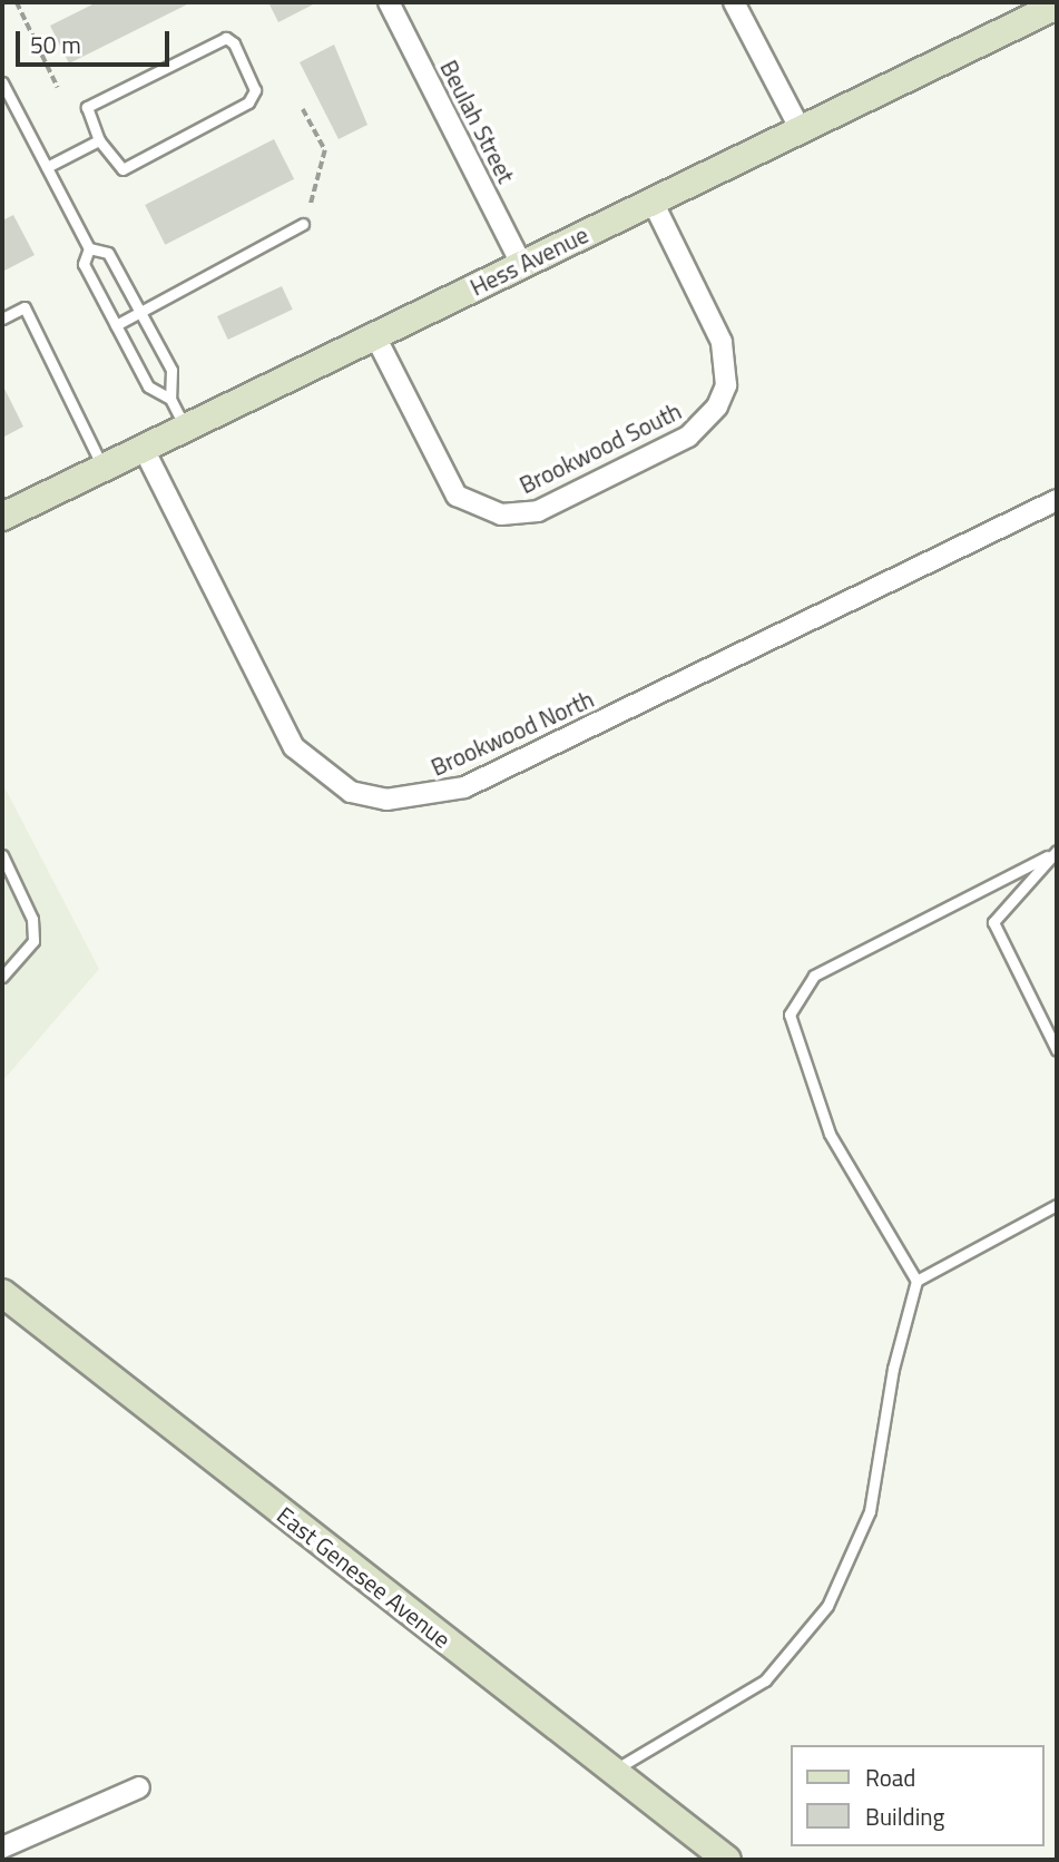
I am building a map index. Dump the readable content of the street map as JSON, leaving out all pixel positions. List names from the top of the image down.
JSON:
{
  "streets": {
    "street": [
      "Beulah Street",
      "Hess Avenue",
      "Brookwood South",
      "Brookwood North",
      "East Genesee Avenue"
    ]
  },
  "crossings": [
    ["Beulah Street", "Hess Avenue"],
    ["Hess Avenue", "Brookwood South"],
    ["Hess Avenue", "Brookwood North"]
  ],
  "legend": ["Road", "Building"],
  "scale_bar": "50 m"
}
